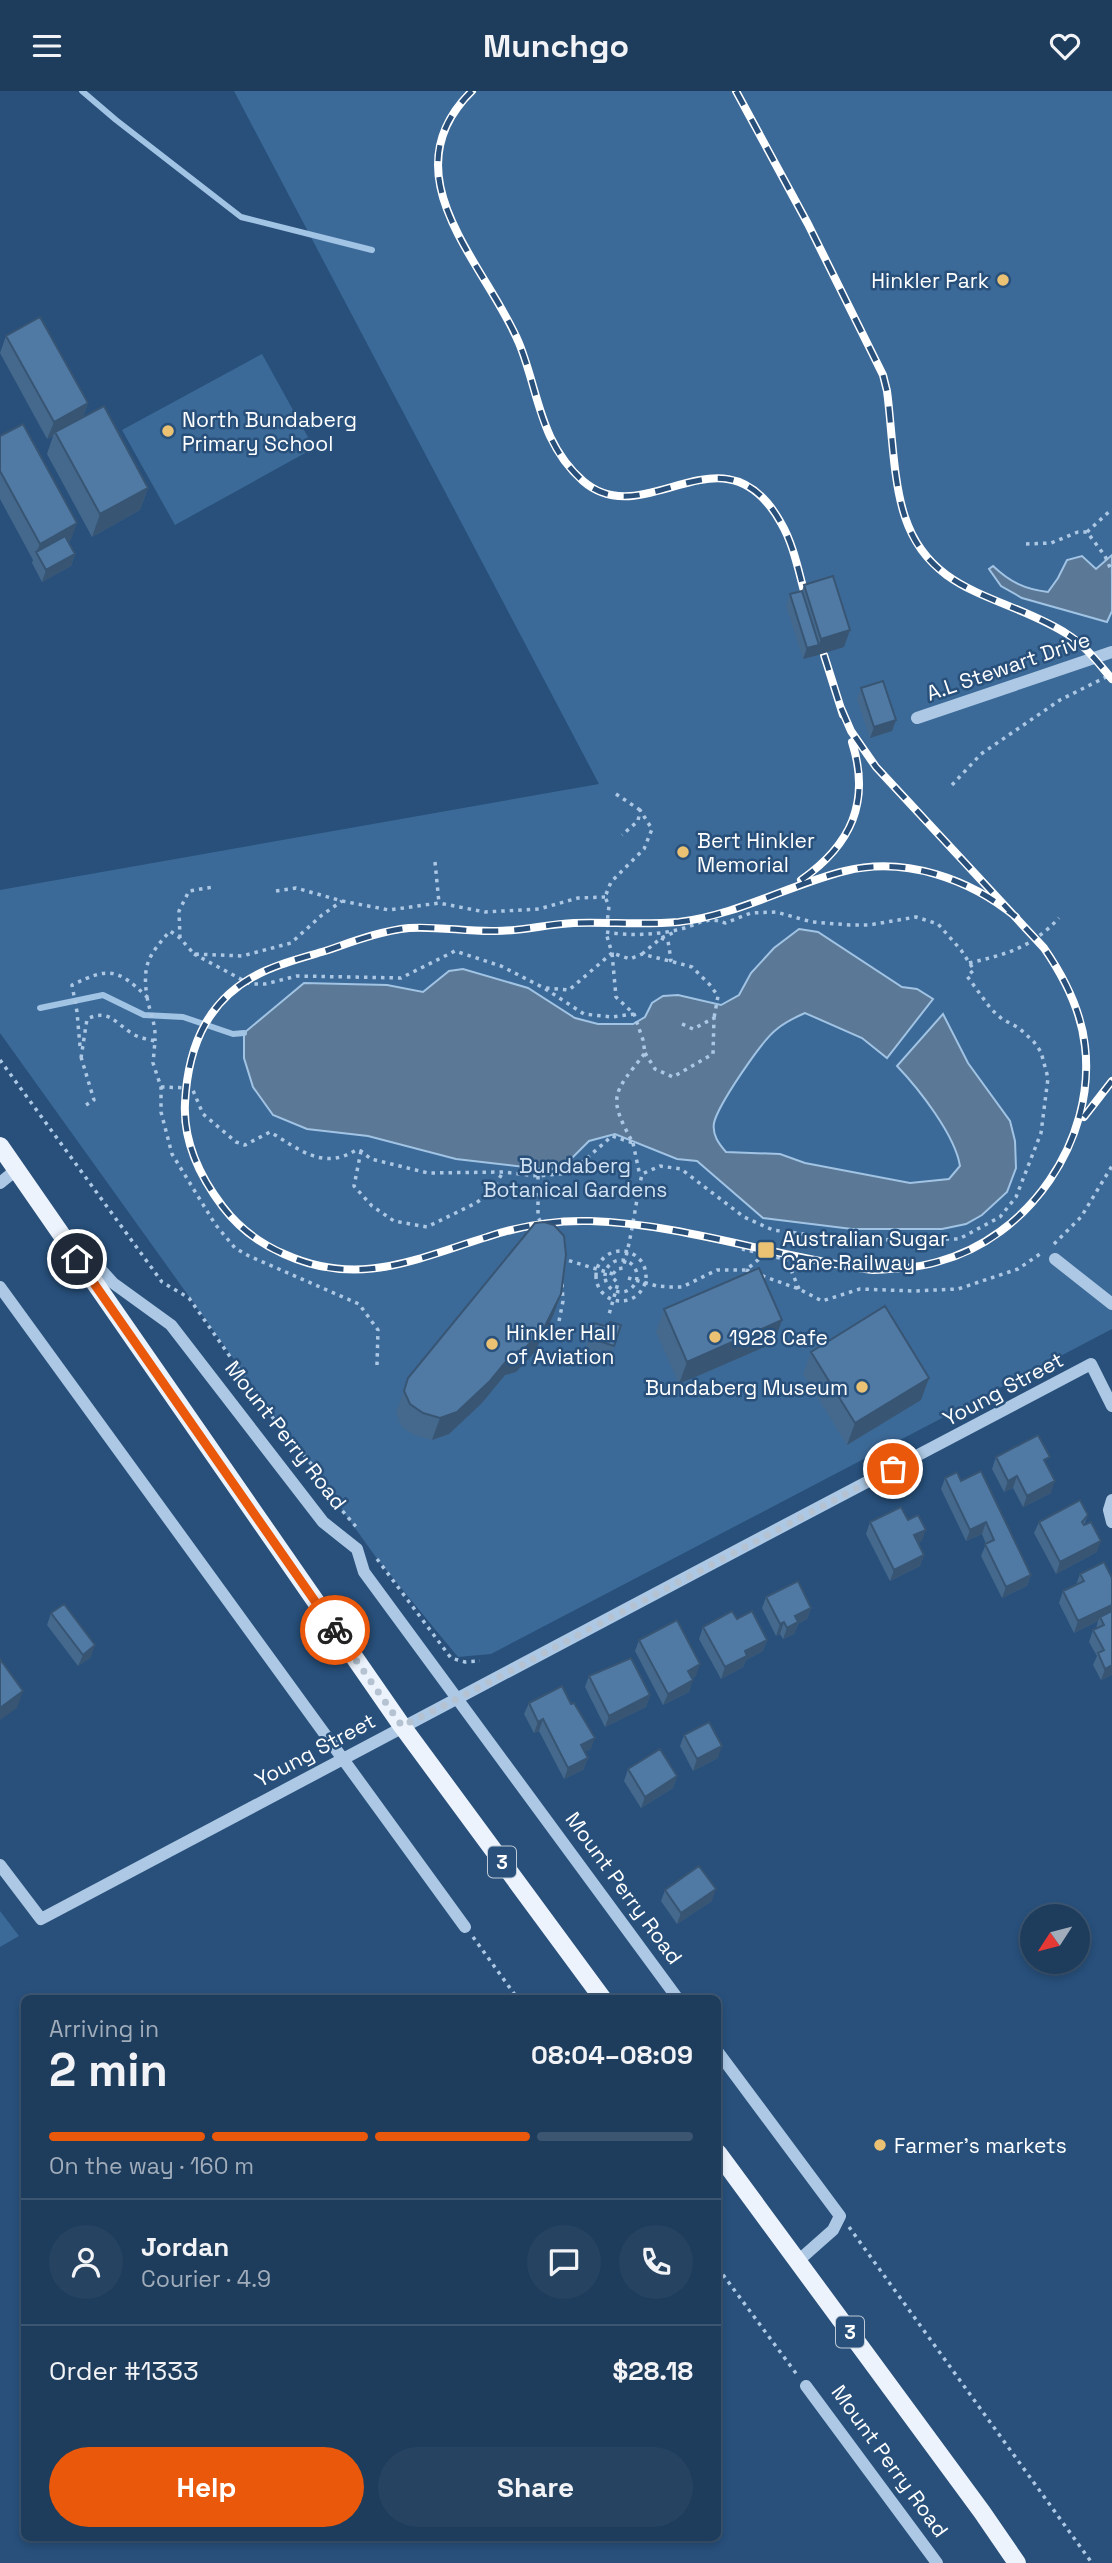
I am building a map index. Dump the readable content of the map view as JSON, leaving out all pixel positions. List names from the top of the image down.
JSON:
{
  "streets": {
    "main road": ["Mount Perry Road", "3"],
    "street": ["A.L Stewart Drive", "Young Street"]
  },
  "crossings": [
    ["Young Street", "Mount Perry Road"],
    ["Mount Perry Road", "3"]
  ],
  "parks": ["Bundaberg Botanical Gardens"],
  "places": {
    "other": [
      "Hinkler Park",
      "North Bundaberg Primary School",
      "Bert Hinkler Memorial",
      "1928 Cafe",
      "Hinkler Hall of Aviation",
      "Bundaberg Museum",
      "Farmer's markets"
    ],
    "transit": ["Australian Sugar Cane Railway"]
  },
  "north": "bottom left",
  "page": {
    "header": "Munchgo",
    "heading": ["2 min", "Arriving in", "08:04–08:09"],
    "panel": [
      "Jordan",
      "Courier · 4.9",
      "Order #1333",
      "$28.18"
    ],
    "bar": "On the way · 160 m",
    "buttons": ["Help", "Share"]
  }
}
